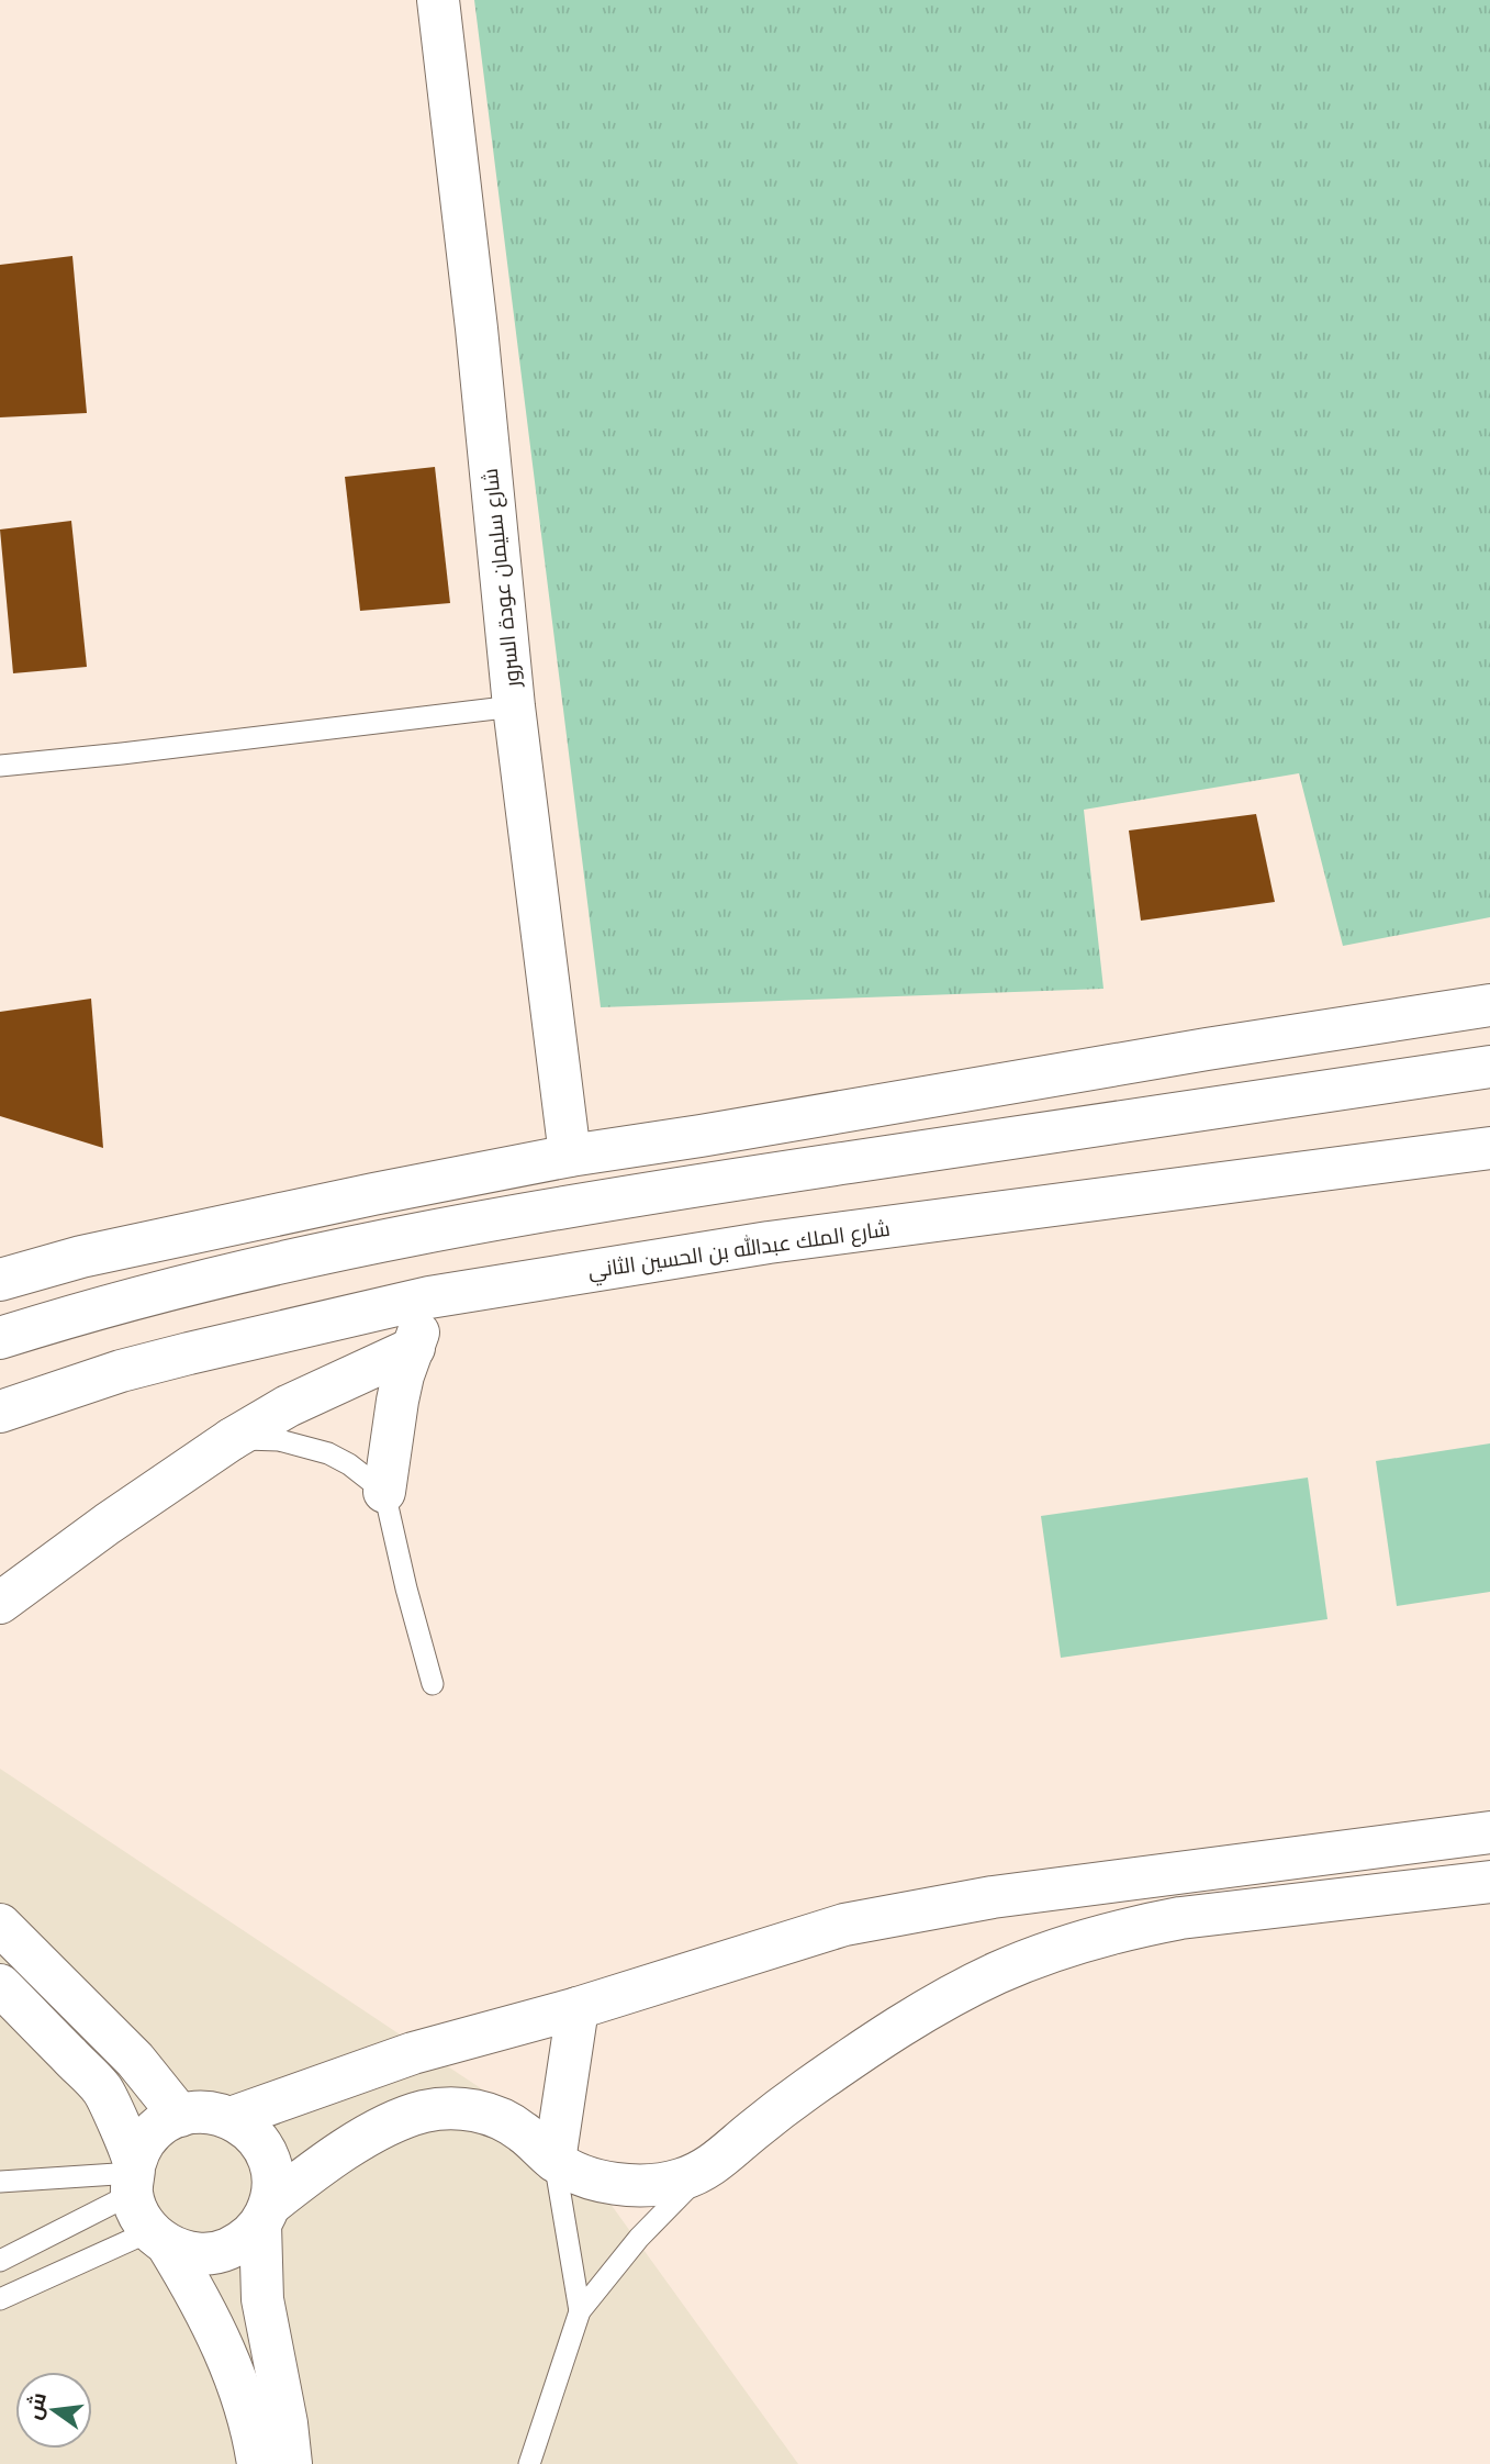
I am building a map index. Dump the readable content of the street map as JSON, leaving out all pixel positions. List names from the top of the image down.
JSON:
{
  "streets": {
    "main road": ["شارع سليمان عودة السرور", "شارع الملك عبدالله بن الحسين الثاني"]
  },
  "north": "left"
}
